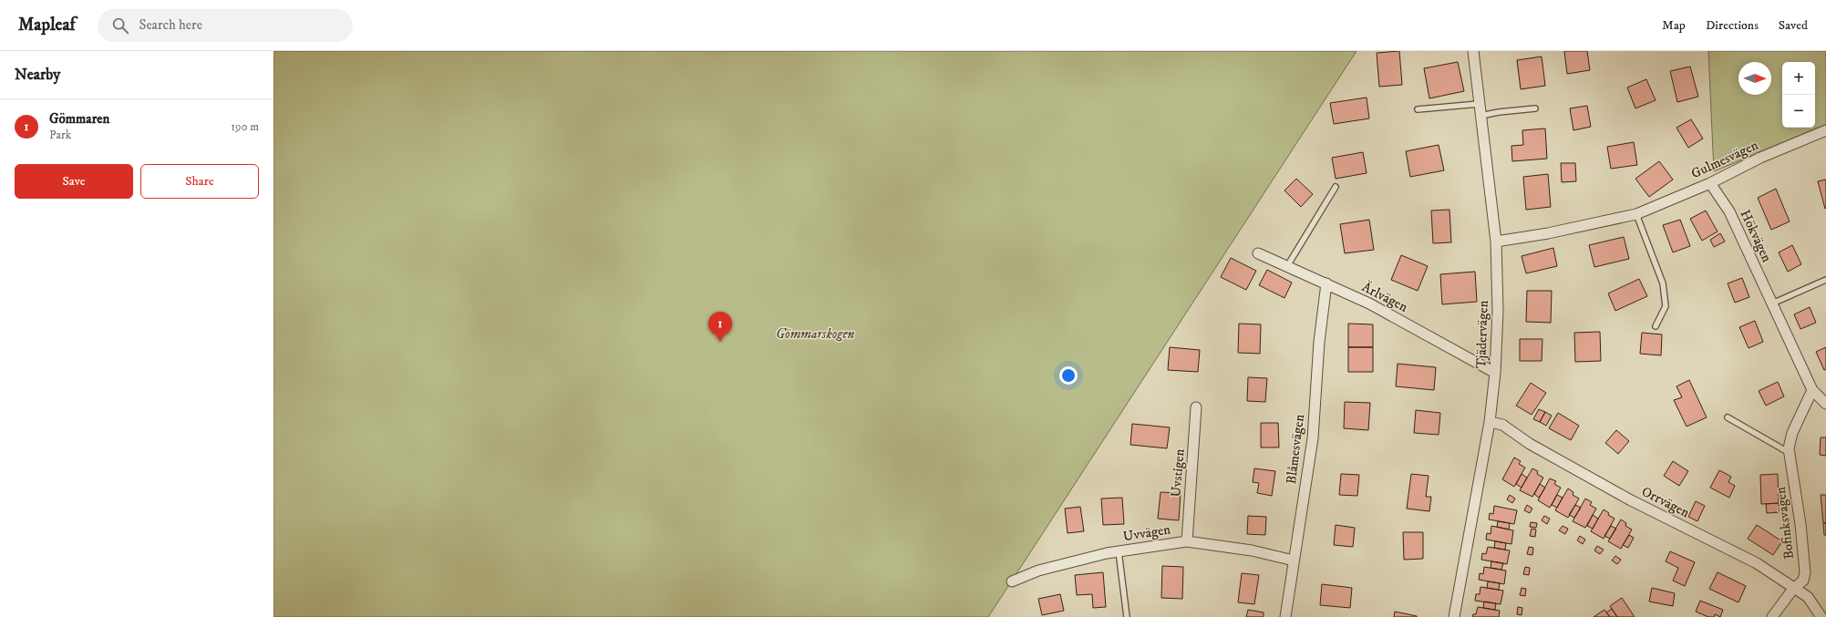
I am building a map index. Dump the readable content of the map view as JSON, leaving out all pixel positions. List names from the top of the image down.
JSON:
{
  "streets": {
    "street": [
      "Gulmesvägen",
      "Hökvägen",
      "Ärlvägen",
      "Tjädervägen",
      "Blåmesvägen",
      "Uvstigen",
      "Orrvägen",
      "Bofinksvägen",
      "Uvvägen"
    ]
  },
  "crossings": [
    ["Gulmesvägen", "Hökvägen"],
    ["Gulmesvägen", "Tjädervägen"],
    ["Hökvägen", "Bofinksvägen"],
    ["Ärlvägen", "Tjädervägen"],
    ["Ärlvägen", "Blåmesvägen"],
    ["Tjädervägen", "Orrvägen"],
    ["Blåmesvägen", "Uvvägen"],
    ["Uvstigen", "Uvvägen"],
    ["Orrvägen", "Bofinksvägen"]
  ],
  "parks": ["Gömmarskogen"],
  "north": "right",
  "page": {
    "header": "Mapleaf",
    "search": "Search here",
    "nav": ["Map", "Directions", "Saved"],
    "heading": "Nearby",
    "map_buttons": ["+", "−"],
    "list": [
      {
        "mark": "1",
        "name": "Gömmaren",
        "note": "Park",
        "value": "190 m"
      }
    ],
    "buttons": ["Save", "Share"],
    "pins": "1"
  }
}
